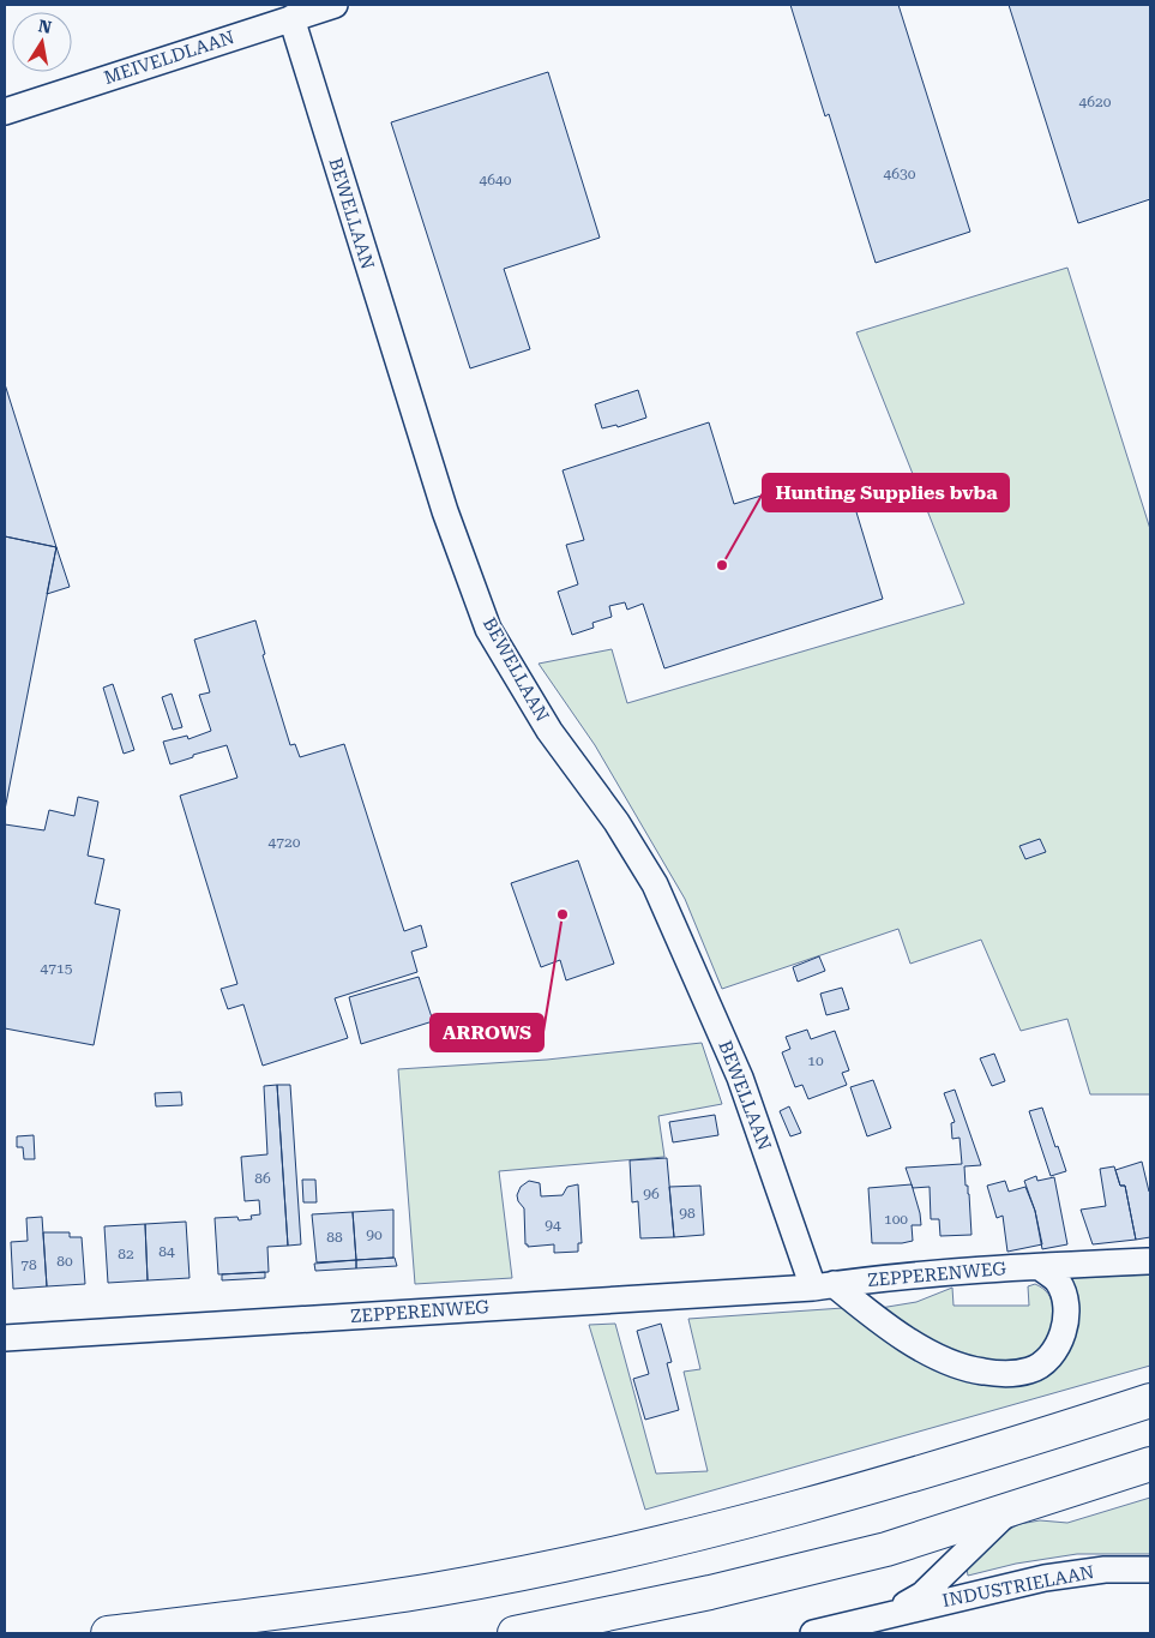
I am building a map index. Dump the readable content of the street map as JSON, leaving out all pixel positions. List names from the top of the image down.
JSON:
{
  "streets": {
    "street": [
      "MEIVELDLAAN",
      "BEWELLAAN",
      "ZEPPERENWEG",
      "INDUSTRIELAAN"
    ]
  },
  "crossings": [
    ["MEIVELDLAAN", "BEWELLAAN"],
    ["BEWELLAAN", "ZEPPERENWEG"]
  ],
  "places": ["Hunting Supplies bvba", "ARROWS"],
  "house_numbers": [
    "4620",
    "4630",
    "4640",
    "4720",
    "4715",
    "10",
    "86",
    "96",
    "98",
    "100",
    "94",
    "90",
    "88",
    "84",
    "82",
    "80",
    "78"
  ],
  "north": "top"
}
